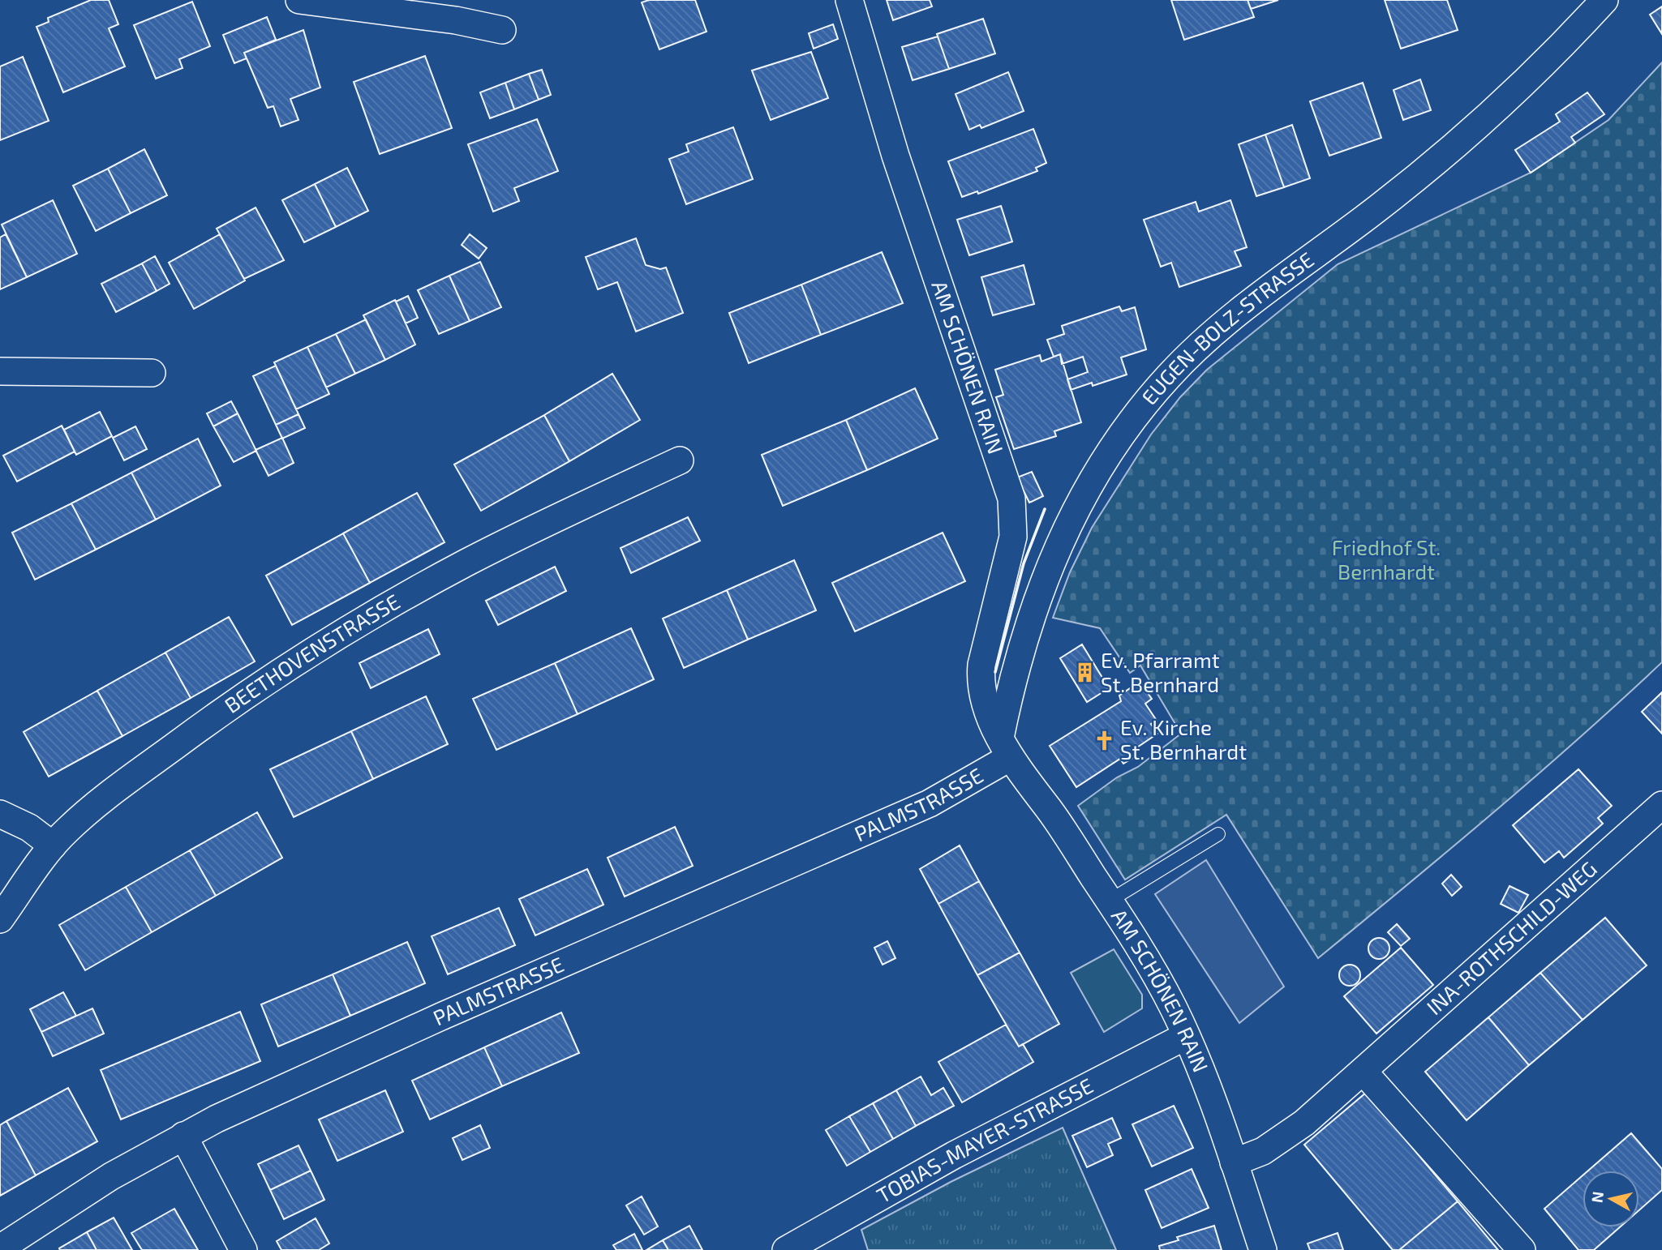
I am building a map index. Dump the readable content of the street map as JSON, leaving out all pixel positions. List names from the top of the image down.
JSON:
{
  "streets": {
    "street": [
      "EUGEN-BOLZ-STRASSE",
      "AM SCHÖNEN RAIN",
      "BEETHOVENSTRASSE",
      "PALMSTRASSE",
      "INA-ROTHSCHILD-WEG",
      "TOBIAS-MAYER-STRASSE"
    ]
  },
  "crossings": [
    ["EUGEN-BOLZ-STRASSE", "AM SCHÖNEN RAIN"],
    ["EUGEN-BOLZ-STRASSE", "PALMSTRASSE"],
    ["AM SCHÖNEN RAIN", "PALMSTRASSE"],
    ["AM SCHÖNEN RAIN", "INA-ROTHSCHILD-WEG"],
    ["AM SCHÖNEN RAIN", "TOBIAS-MAYER-STRASSE"]
  ],
  "parks": ["Friedhof St. Bernhardt"],
  "places": {
    "building": ["Ev. Pfarramt St. Bernhard"],
    "church": ["Ev. Kirche St. Bernhardt"]
  },
  "north": "left"
}
